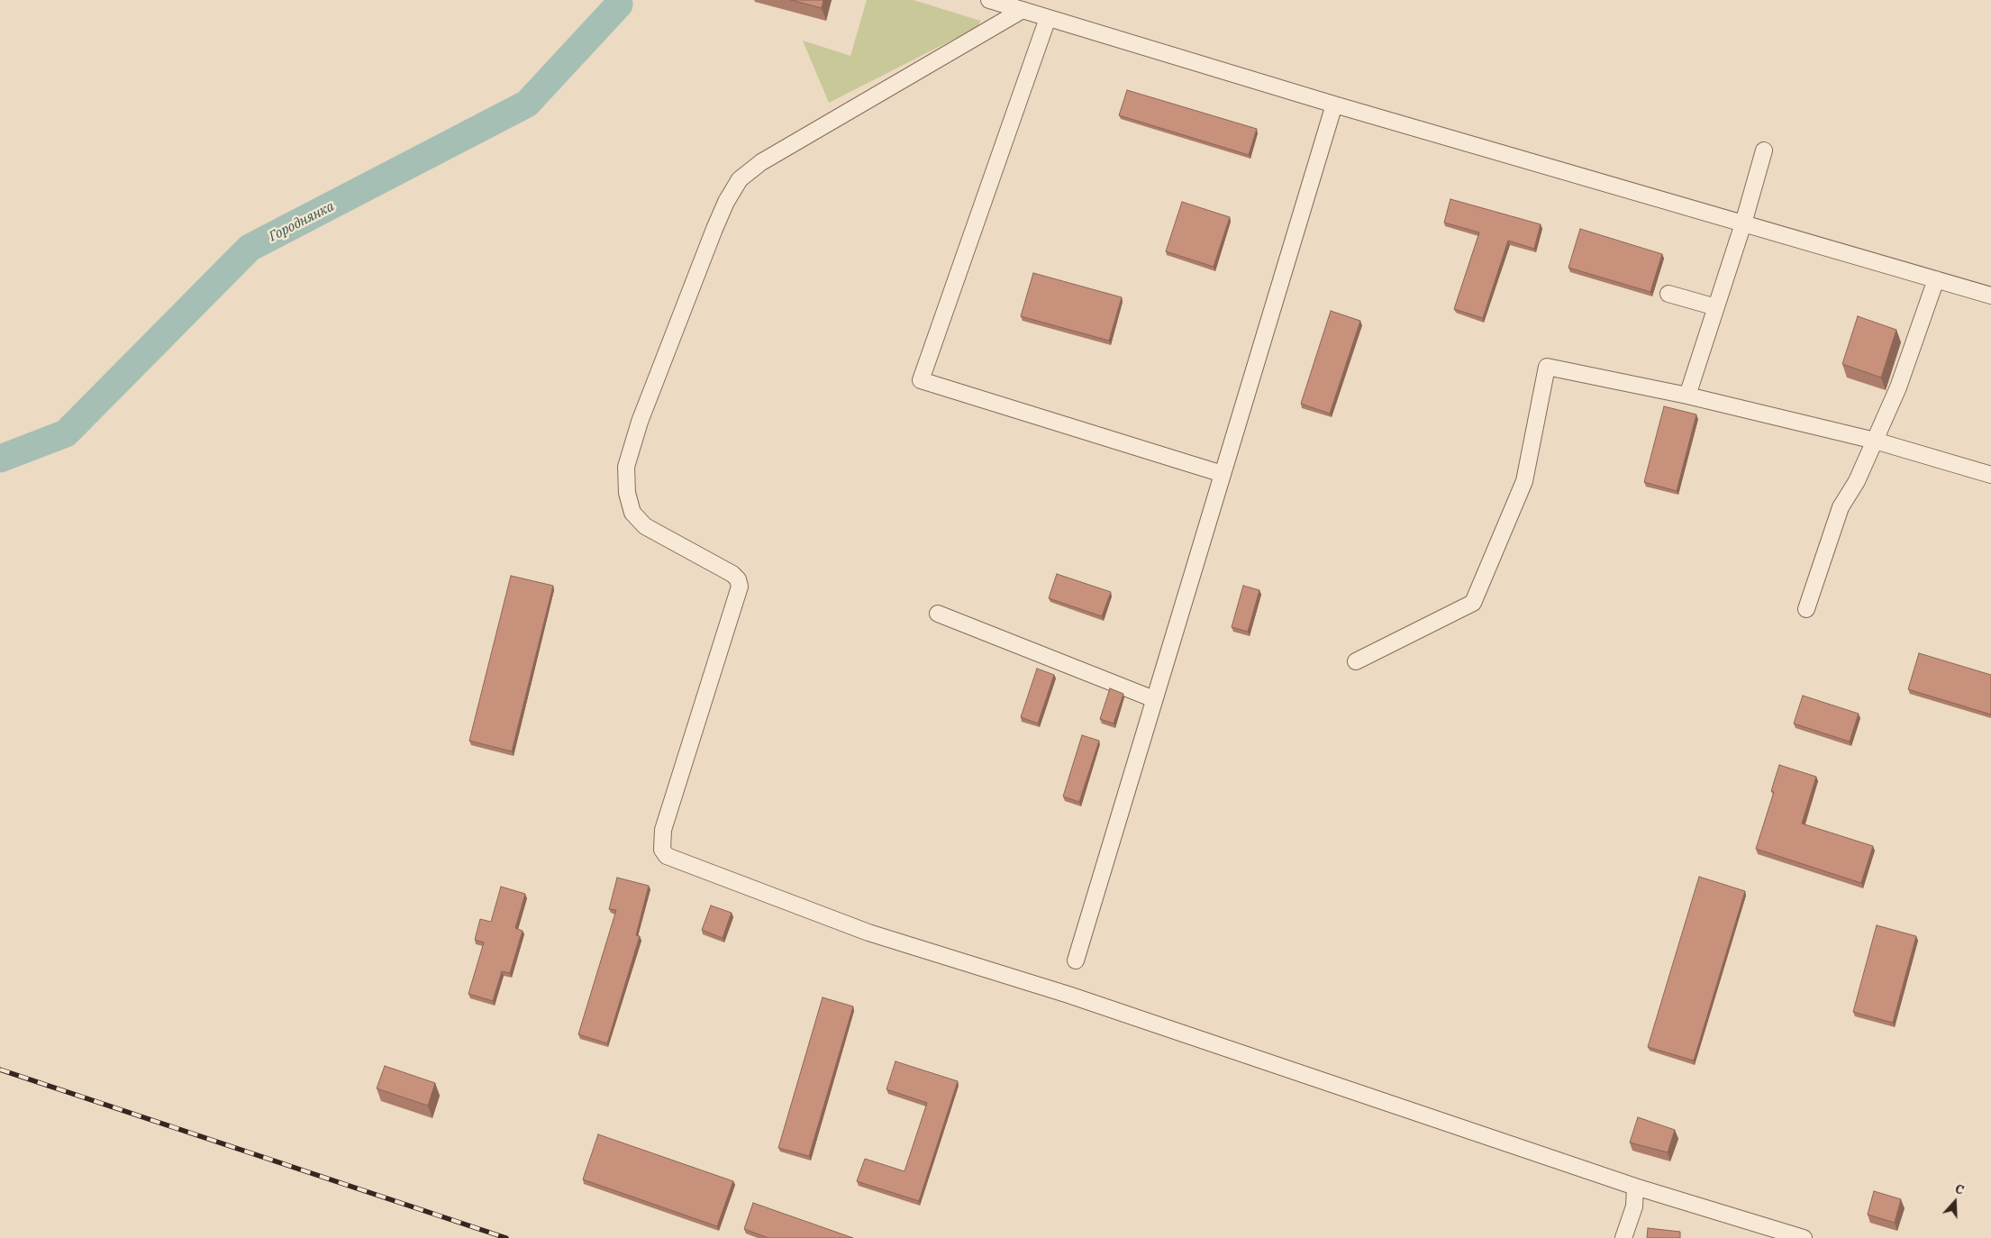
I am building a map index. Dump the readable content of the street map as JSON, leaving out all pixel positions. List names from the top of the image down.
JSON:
{
  "water": ["Городнянка"],
  "north": "top"
}
